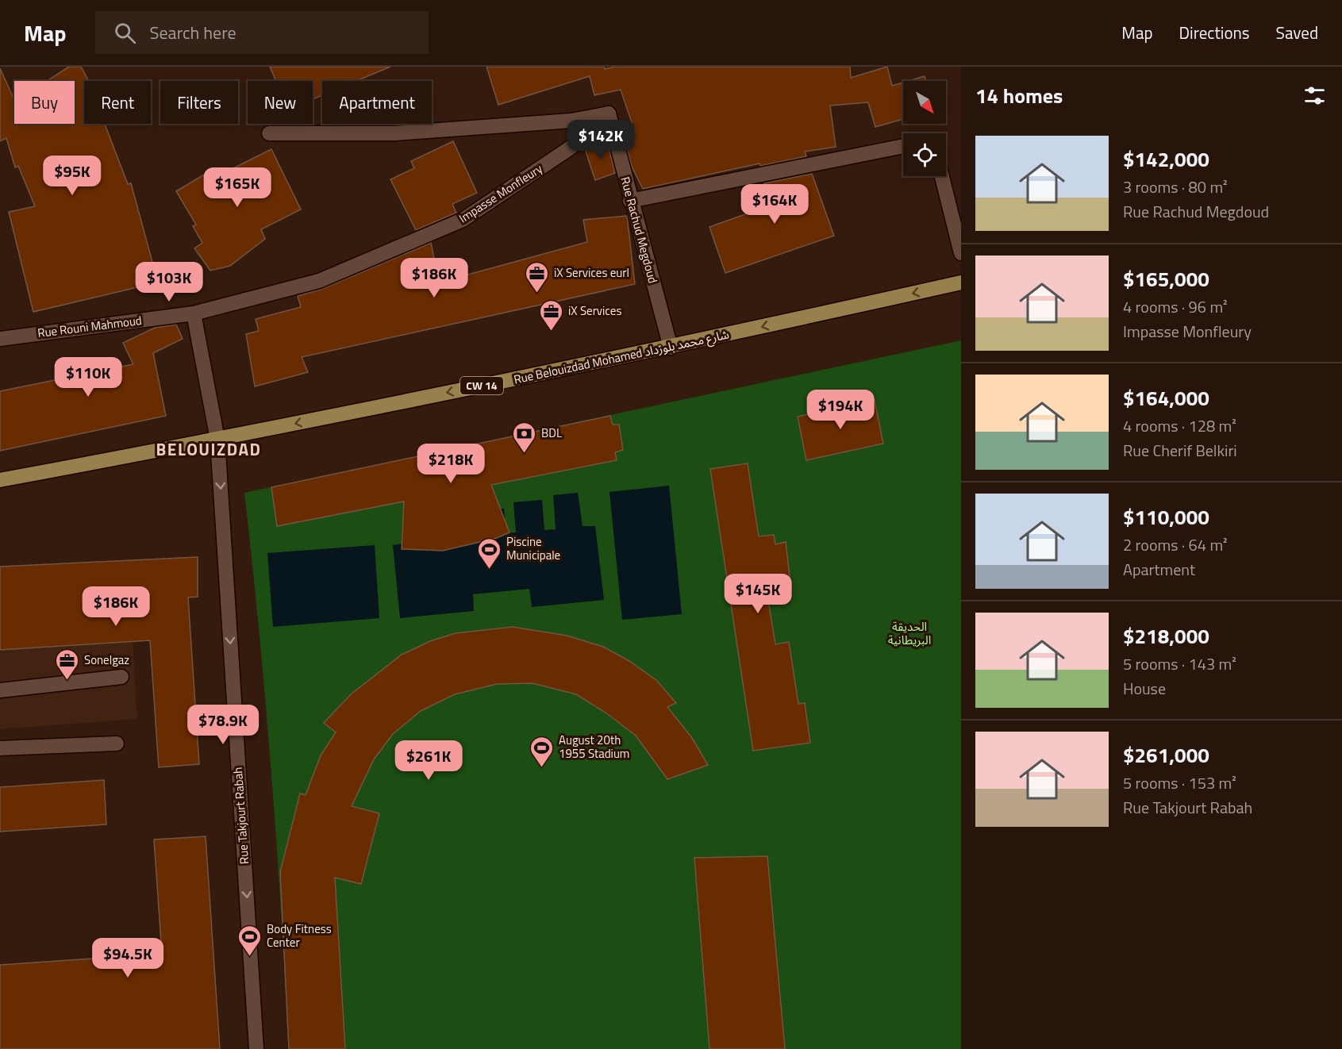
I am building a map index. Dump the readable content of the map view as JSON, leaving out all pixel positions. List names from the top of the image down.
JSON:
{
  "streets": {
    "main road": ["Rue Belouizdad Mohamed شارع محمد بلوزداد", "CW 14"],
    "street": [
      "Impasse Monfleury",
      "Rue Rachud Megdoud",
      "Rue Rouni Mahmoud",
      "Rue Takjourt Rabah"
    ]
  },
  "crossings": [
    ["Impasse Monfleury", "Rue Rachud Megdoud"],
    ["Impasse Monfleury", "Rue Rouni Mahmoud"],
    ["Rue Rachud Megdoud", "Rue Belouizdad Mohamed شارع محمد بلوزداد"],
    ["Rue Belouizdad Mohamed شارع محمد بلوزداد", "Rue Takjourt Rabah"]
  ],
  "one_way": ["Rue Belouizdad Mohamed شارع محمد بلوزداد", "Rue Takjourt Rabah"],
  "districts": ["BELOUIZDAD"],
  "parks": ["الحديقة البريطانية"],
  "places": {
    "office": ["iX Services eurl", "iX Services", "Sonelgaz"],
    "bank": ["BDL"],
    "sports": ["Piscine Municipale", "August 20th 1955 Stadium", "Body Fitness Center"]
  },
  "north": "bottom right",
  "page": {
    "header": "Map",
    "search": "Search here",
    "nav": ["Map", "Directions", "Saved"],
    "heading": "14 homes",
    "chip": [
      "Buy",
      "Rent",
      "Filters",
      "New",
      "Apartment"
    ],
    "price": [
      "$142K",
      "$95K",
      "$165K",
      "$164K",
      "$186K",
      "$103K",
      "$110K",
      "$194K",
      "$218K",
      "$145K",
      "$186K",
      "$78.9K",
      "$261K",
      "$94.5K"
    ],
    "list": [
      {
        "name": "$142,000",
        "note": "3 rooms · 80 m² · Rue Rachud Megdoud"
      },
      {
        "name": "$165,000",
        "note": "4 rooms · 96 m² · Impasse Monfleury"
      },
      {
        "name": "$164,000",
        "note": "4 rooms · 128 m² · Rue Cherif Belkiri"
      },
      {
        "name": "$110,000",
        "note": "2 rooms · 64 m² · Apartment"
      },
      {
        "name": "$218,000",
        "note": "5 rooms · 143 m² · House"
      },
      {
        "name": "$261,000",
        "note": "5 rooms · 153 m² · Rue Takjourt Rabah"
      }
    ]
  }
}
